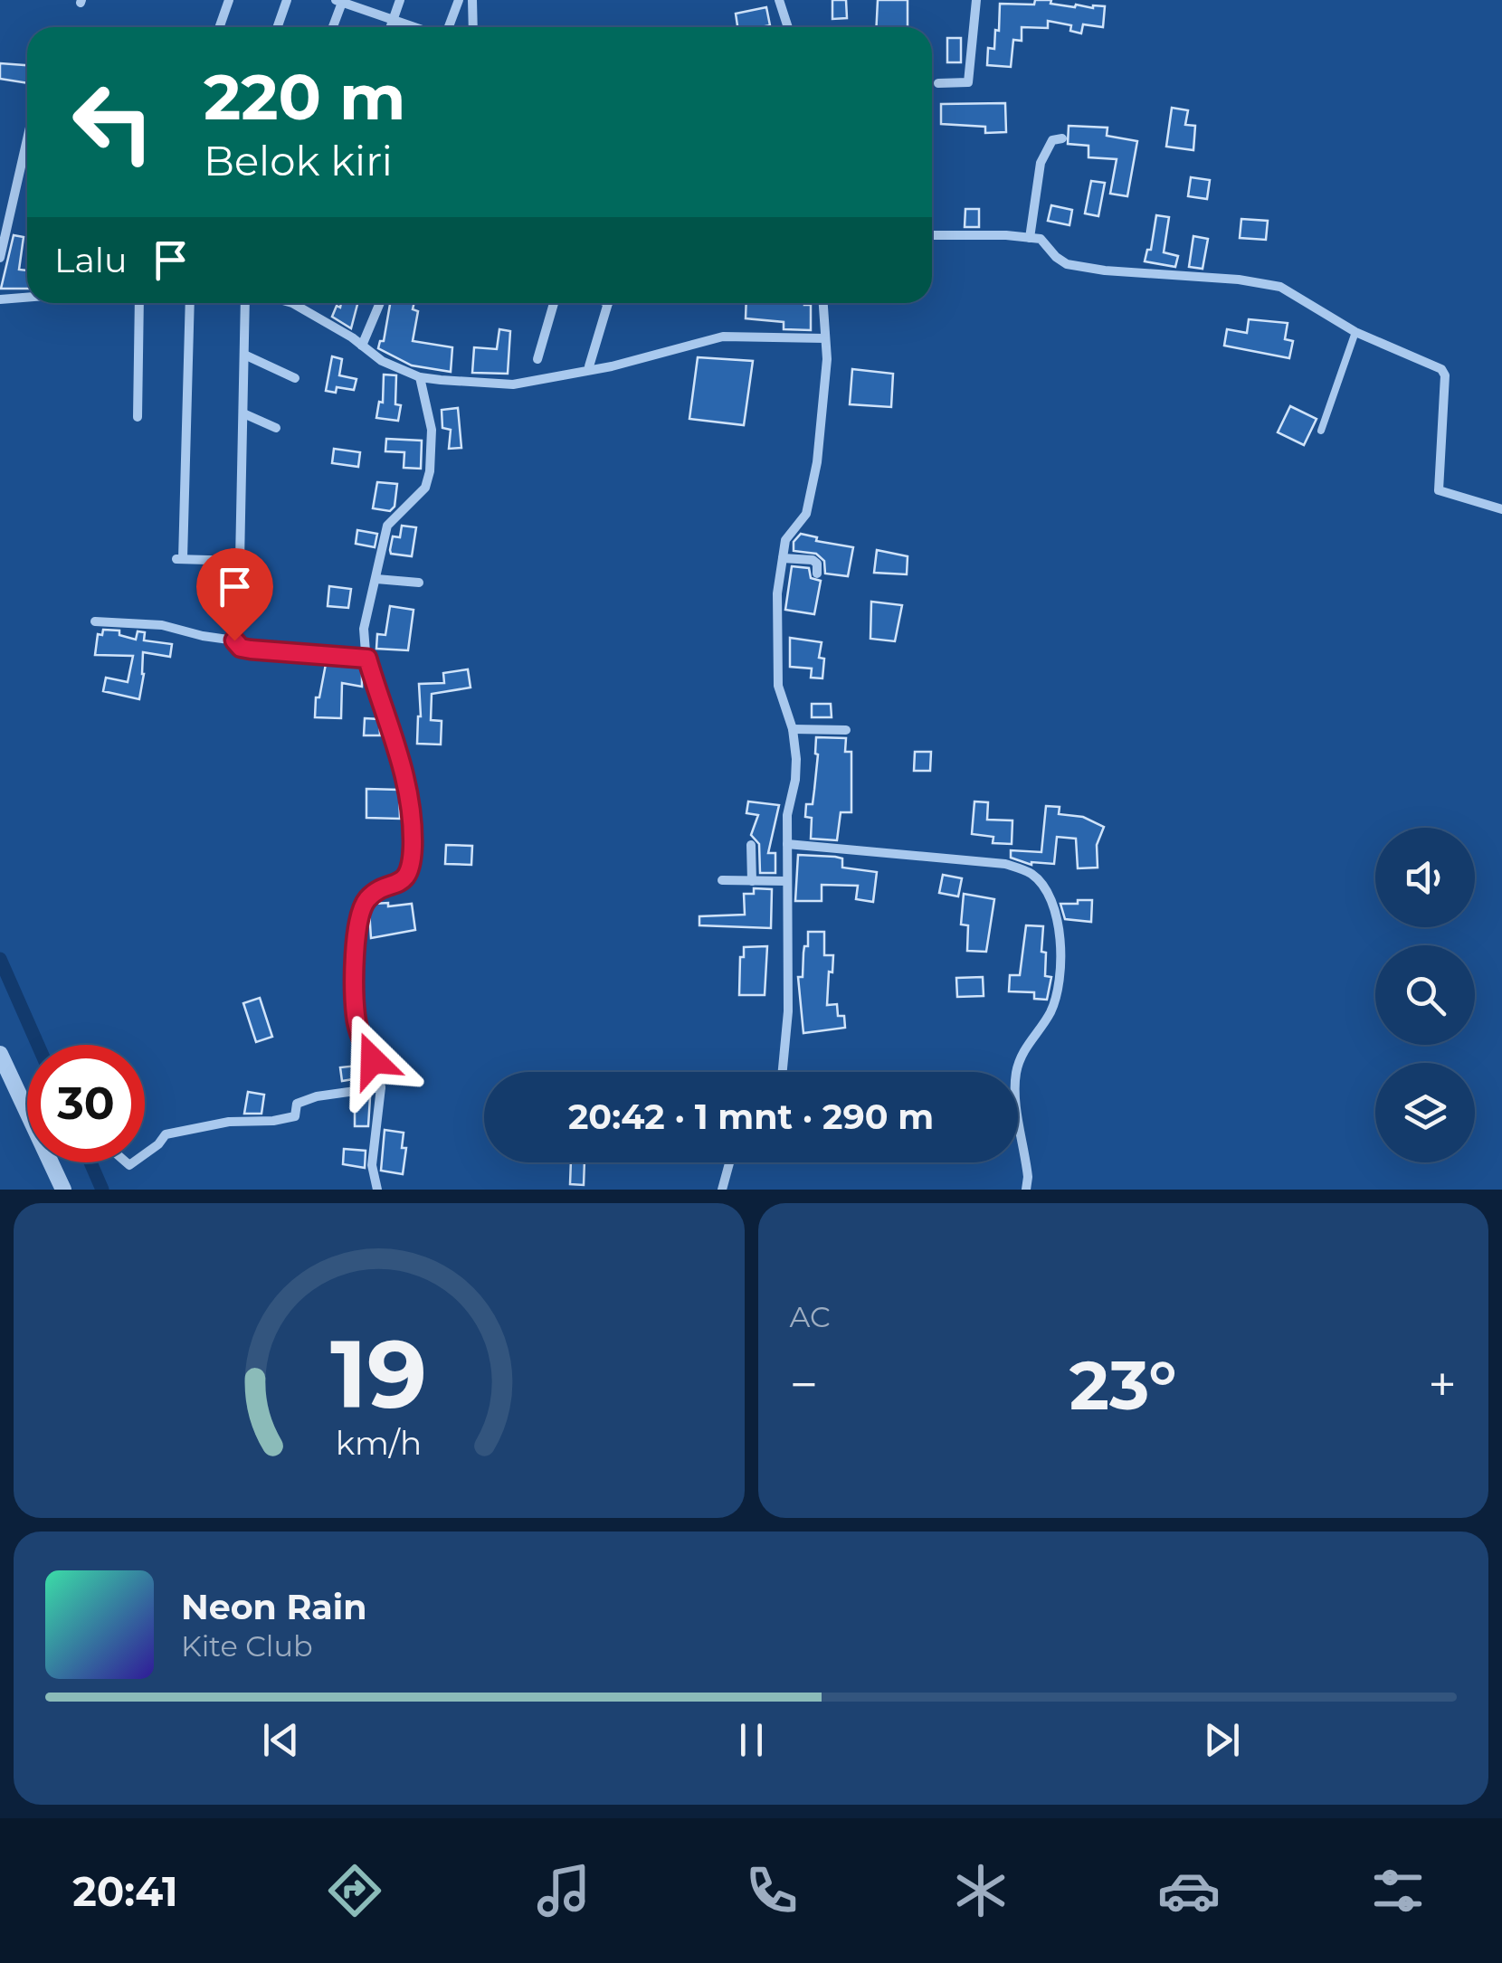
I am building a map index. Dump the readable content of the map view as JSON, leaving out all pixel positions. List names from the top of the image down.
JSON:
{
  "page": {
    "turn": ["220 m", "Belok kiri"],
    "then": "Lalu",
    "limit": "30",
    "trip": "20:42 · 1 mnt · 290 m",
    "tile": "AC",
    "heat": ["−", "23°", "+"],
    "song": ["Neon Rain", "Kite Club"],
    "tabs": "20:41",
    "gauge": ["19", "km/h"]
  }
}
